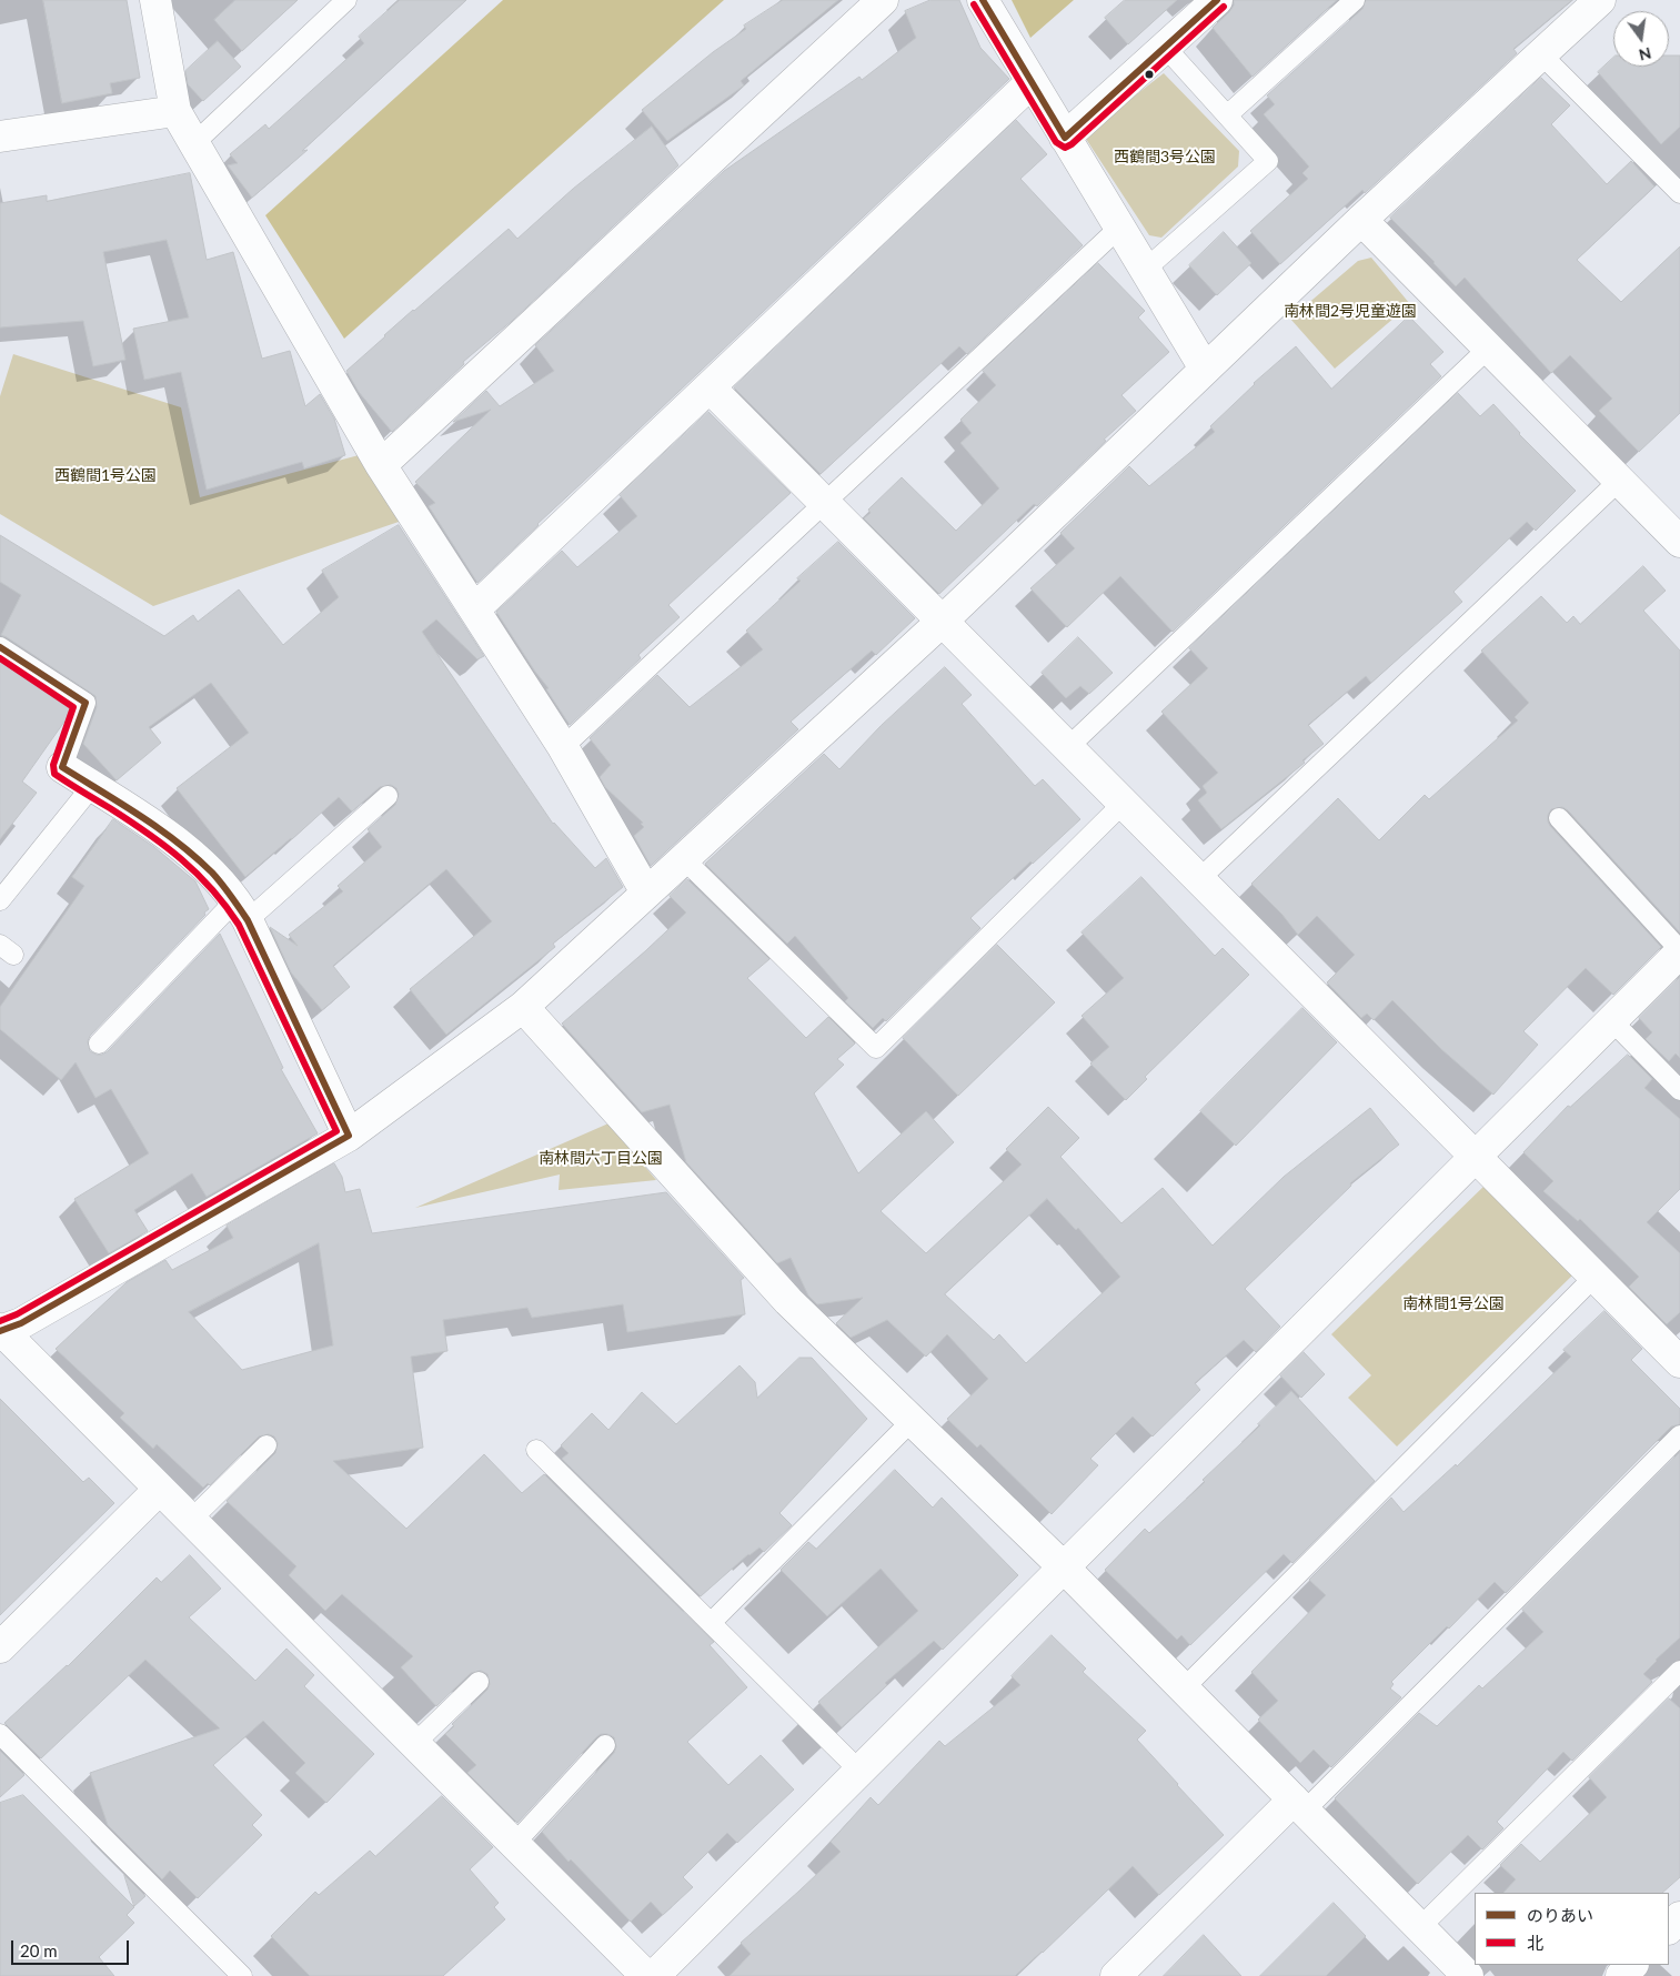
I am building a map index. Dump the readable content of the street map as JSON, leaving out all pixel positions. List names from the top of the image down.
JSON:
{
  "parks": [
    "西鶴間3号公園",
    "南林間2号児童遊園",
    "西鶴間1号公園",
    "南林間六丁目公園",
    "南林間1号公園"
  ],
  "lines": ["transit line のりあい", "transit line 北"],
  "legend": ["のりあい", "北"],
  "scale_bar": "20 m",
  "north": "bottom"
}
